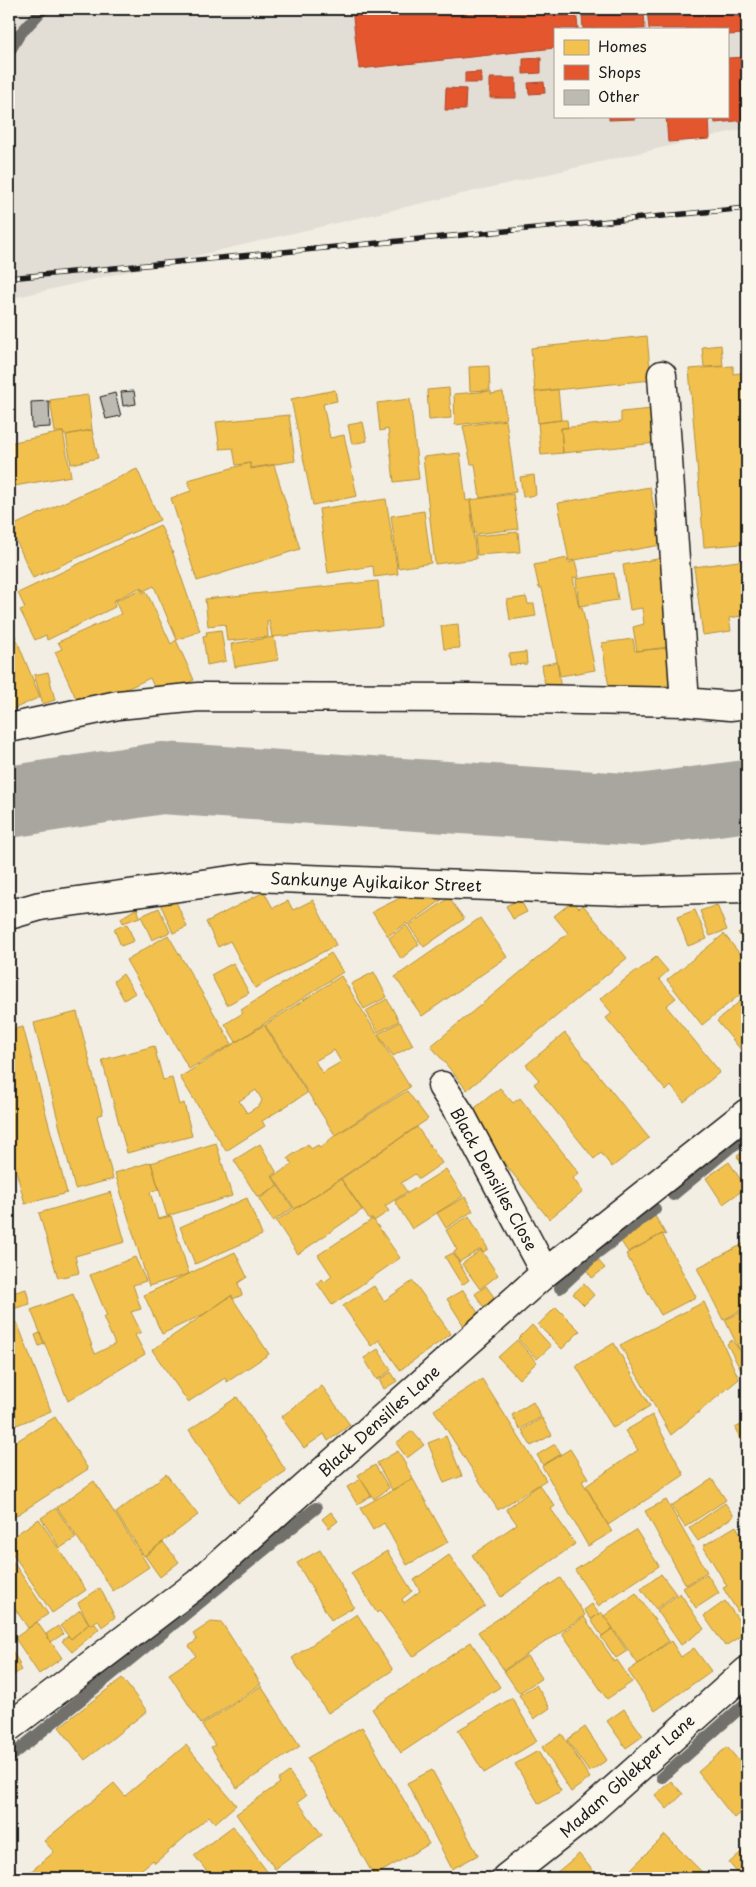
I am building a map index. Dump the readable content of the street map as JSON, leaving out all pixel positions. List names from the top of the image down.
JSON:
{
  "streets": {
    "street": [
      "Sankunye Ayikaikor Street",
      "Black Densilles Close",
      "Black Densilles Lane",
      "Madam Gblekper Lane"
    ]
  },
  "crossings": [
    ["Black Densilles Close", "Black Densilles Lane"]
  ],
  "legend": ["Homes", "Shops", "Other"]
}
